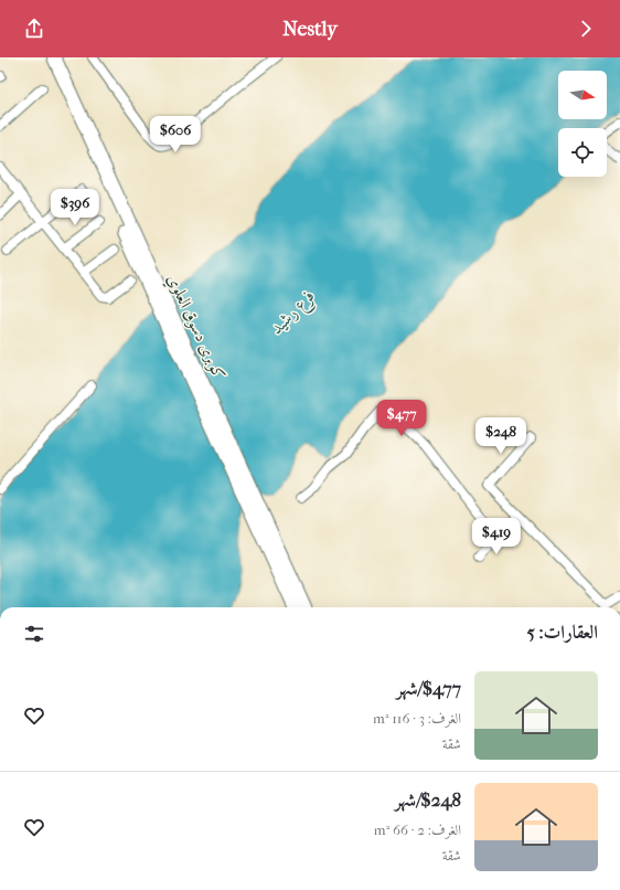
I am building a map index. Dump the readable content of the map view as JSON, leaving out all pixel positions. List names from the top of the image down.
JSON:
{
  "streets": {
    "highway": ["كوبرى دسوق العلوي"]
  },
  "water": ["فرع رشيد"],
  "north": "right",
  "page": {
    "header": "Nestly",
    "price": [
      "$606",
      "$396",
      "$477",
      "$248",
      "$419"
    ],
    "heading": "العقارات: 5",
    "list": [
      {
        "name": "$477/شهر",
        "note": "الغرف: 3 · 116 m² · شقة"
      },
      {
        "name": "$248/شهر",
        "note": "الغرف: 2 · 66 m² · شقة"
      }
    ]
  }
}
